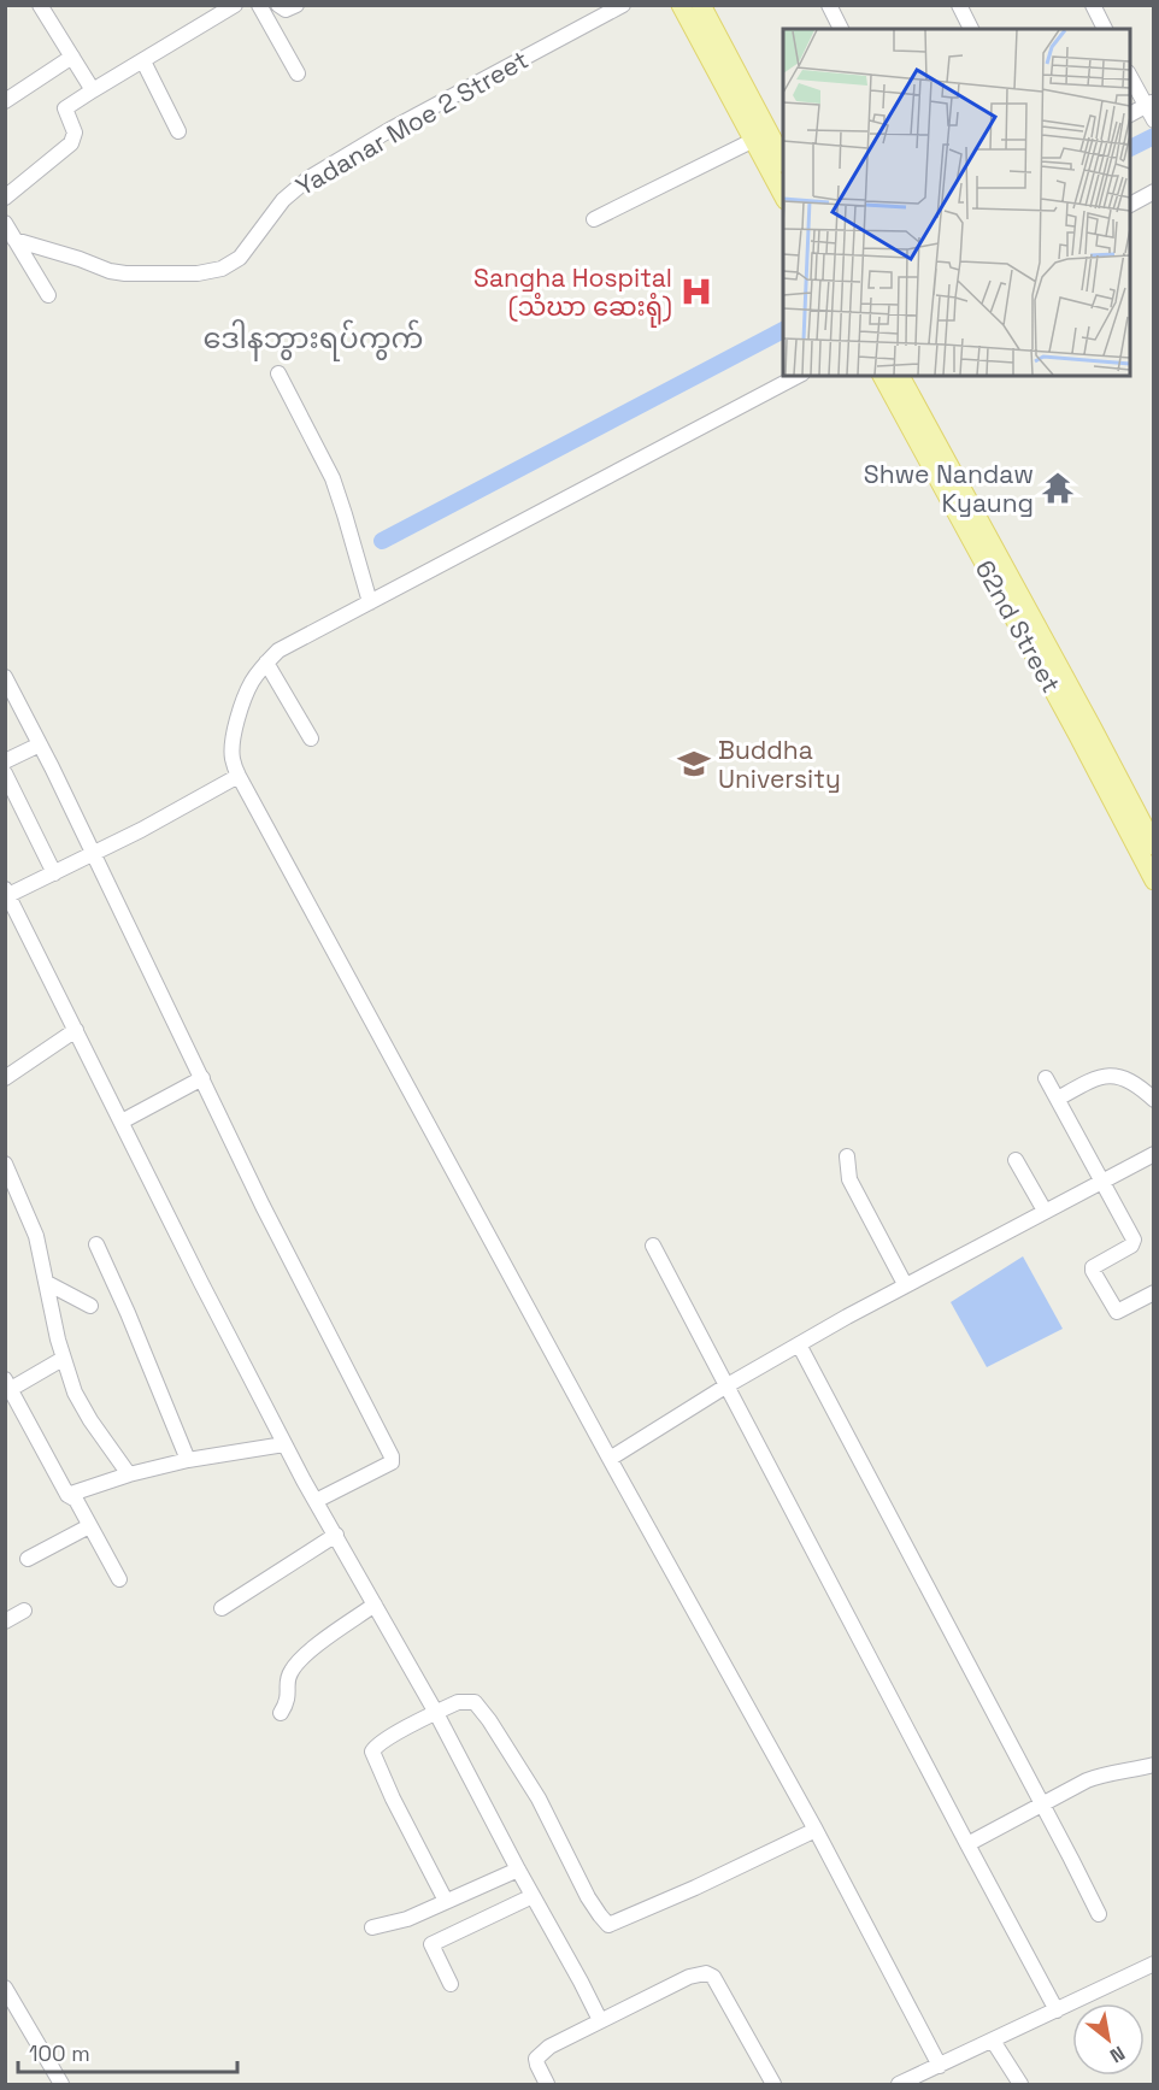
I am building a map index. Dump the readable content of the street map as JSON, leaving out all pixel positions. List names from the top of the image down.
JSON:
{
  "streets": {
    "main road": ["62nd Street"],
    "street": ["Yadanar Moe 2 Street"]
  },
  "districts": ["ဒေါနဘွားရပ်ကွက်"],
  "places": {
    "hospital": ["Sangha Hospital (သံဃာ ဆေးရုံ)"],
    "temple": ["Shwe Nandaw Kyaung"],
    "school or university": ["Buddha University"]
  },
  "scale_bar": "100 m",
  "north": "bottom right"
}
